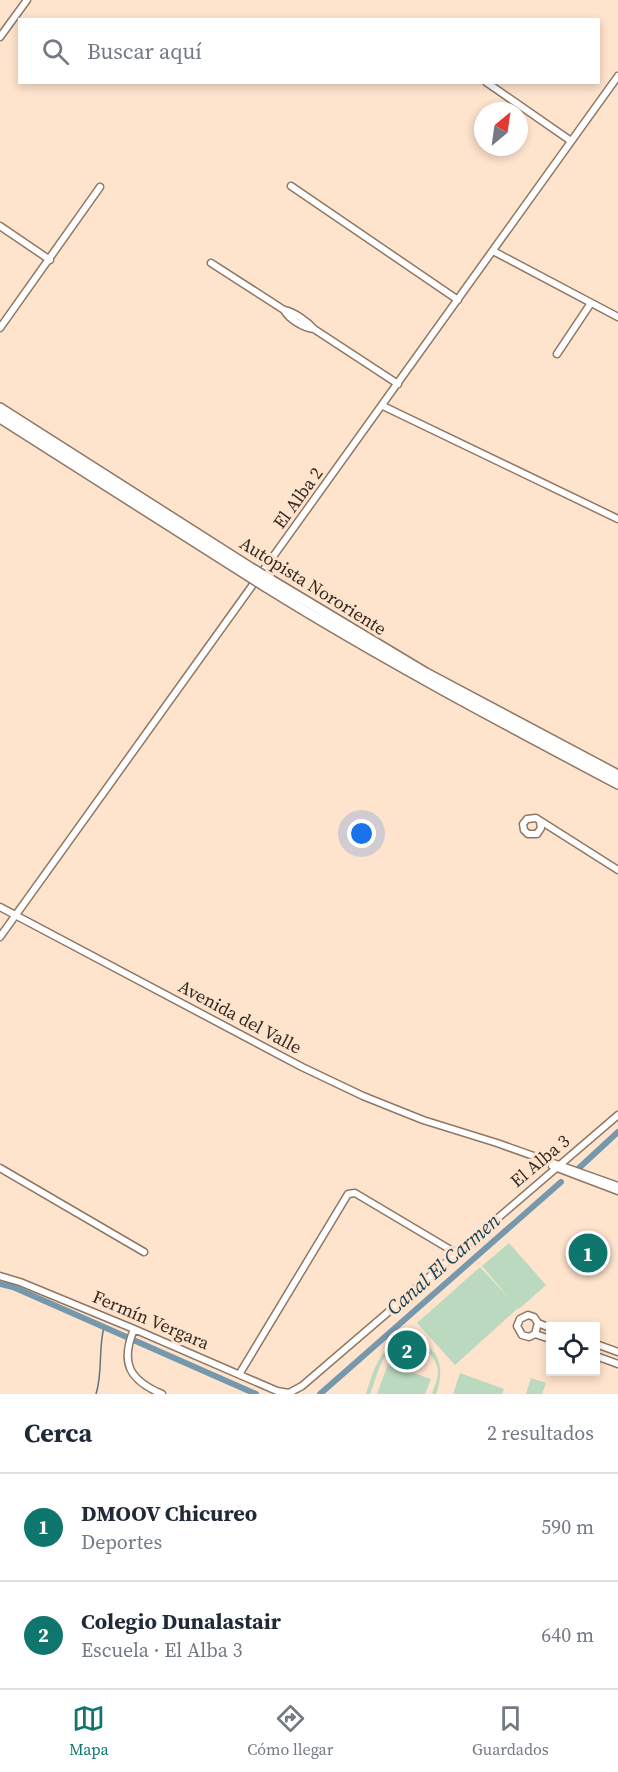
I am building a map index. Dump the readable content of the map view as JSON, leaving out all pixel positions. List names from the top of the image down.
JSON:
{
  "streets": {
    "highway": ["Autopista Nororiente"],
    "street": [
      "El Alba 2",
      "Avenida del Valle",
      "El Alba 3",
      "Fermín Vergara"
    ]
  },
  "crossings": [
    ["El Alba 2", "Avenida del Valle"],
    ["Avenida del Valle", "El Alba 3"],
    ["El Alba 3", "Fermín Vergara"]
  ],
  "water": ["Canal El Carmen"],
  "north": "top right",
  "page": {
    "search": "Buscar aquí",
    "pins": ["1", "2"],
    "heading": ["Cerca", "2 resultados"],
    "list": [
      {
        "mark": "1",
        "name": "DMOOV Chicureo",
        "note": "Deportes",
        "value": "590 m"
      },
      {
        "mark": "2",
        "name": "Colegio Dunalastair",
        "note": "Escuela · El Alba 3",
        "value": "640 m"
      }
    ],
    "nav": ["Mapa", "Cómo llegar", "Guardados"]
  }
}
